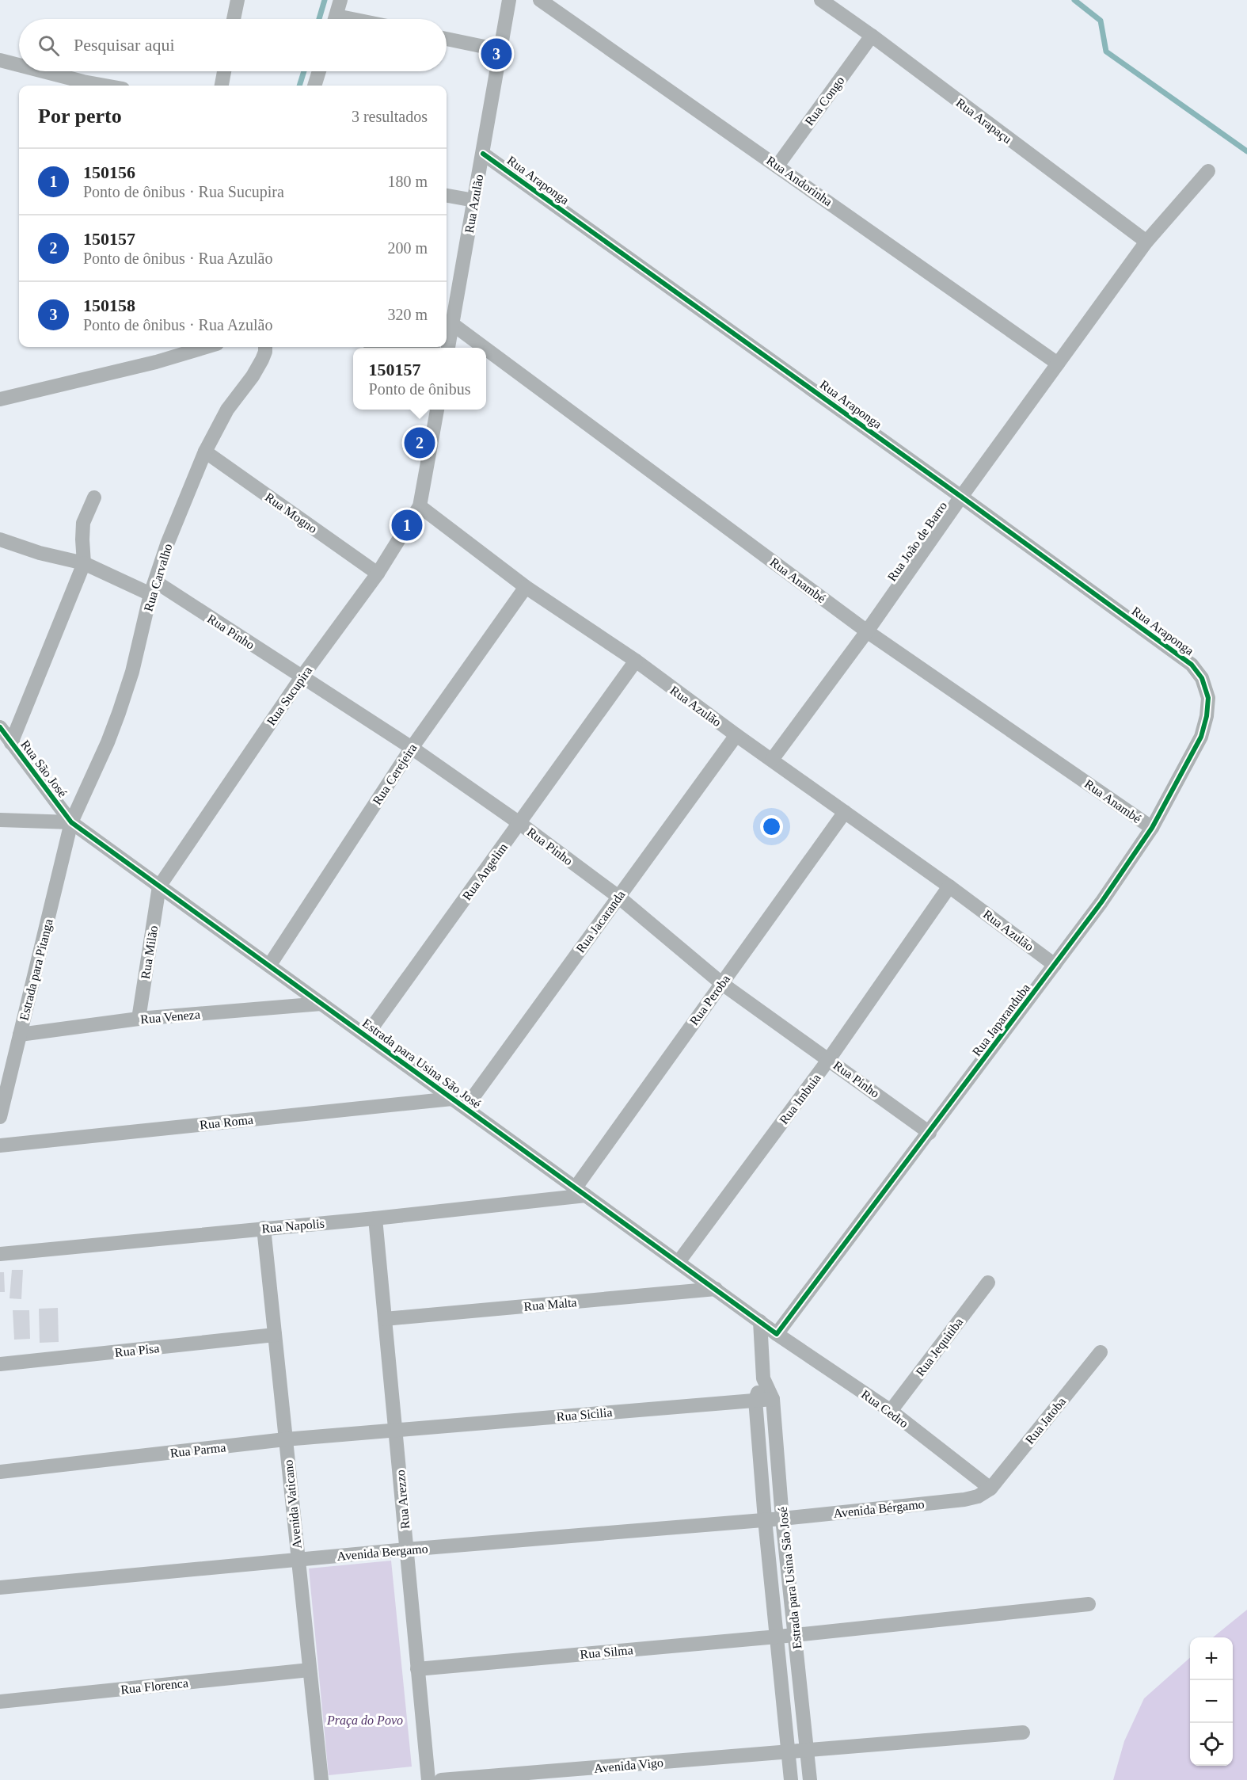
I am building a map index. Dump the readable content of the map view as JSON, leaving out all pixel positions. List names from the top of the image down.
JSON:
{
  "streets": {
    "street": [
      "Rua Congo",
      "Rua Arapaçu",
      "Rua Araponga",
      "Rua Andorinha",
      "Rua Azulão",
      "Rua Mogno",
      "Rua João de Barro",
      "Rua Carvalho",
      "Rua Anambé",
      "Rua Pinho",
      "Rua Sucupira",
      "Rua São José",
      "Rua Cerejeira",
      "Rua Angelim",
      "Rua Jacaranda",
      "Rua Milão",
      "Estrada para Pitanga",
      "Rua Peroba",
      "Rua Veneza",
      "Rua Japaranduba",
      "Estrada para Usina São José",
      "Rua Imbuia",
      "Rua Roma",
      "Rua Napolis",
      "Rua Malta",
      "Rua Jequitiba",
      "Rua Pisa",
      "Rua Cedro",
      "Rua Sicilia",
      "Rua Jatoba",
      "Rua Parma",
      "Rua Arezzo",
      "Avenida Vaticano",
      "Avenida Bérgamo",
      "Avenida Bergamo",
      "Rua Silma",
      "Rua Florenca",
      "Avenida Vigo"
    ]
  },
  "crossings": [
    ["Rua Congo", "Rua Arapaçu"],
    ["Rua Congo", "Rua Andorinha"],
    ["Rua Arapaçu", "Rua João de Barro"],
    ["Rua Araponga", "Rua Azulão"],
    ["Rua Araponga", "Rua João de Barro"],
    ["Rua Araponga", "Rua Japaranduba"],
    ["Rua Andorinha", "Rua João de Barro"],
    ["Rua Azulão", "Rua João de Barro"],
    ["Rua Azulão", "Rua Anambé"],
    ["Rua Azulão", "Rua Sucupira"],
    ["Rua Azulão", "Rua Cerejeira"],
    ["Rua Azulão", "Rua Angelim"],
    ["Rua Azulão", "Rua Jacaranda"],
    ["Rua Azulão", "Rua Peroba"],
    ["Rua Azulão", "Rua Japaranduba"],
    ["Rua Azulão", "Rua Imbuia"],
    ["Rua Mogno", "Rua Carvalho"],
    ["Rua Mogno", "Rua Sucupira"],
    ["Rua João de Barro", "Rua Anambé"],
    ["Rua Carvalho", "Rua Pinho"],
    ["Rua Carvalho", "Rua São José"],
    ["Rua Carvalho", "Estrada para Pitanga"],
    ["Rua Carvalho", "Estrada para Usina São José"],
    ["Rua Anambé", "Rua Japaranduba"],
    ["Rua Pinho", "Rua Sucupira"],
    ["Rua Pinho", "Rua Cerejeira"],
    ["Rua Pinho", "Rua Angelim"],
    ["Rua Pinho", "Rua Jacaranda"],
    ["Rua Pinho", "Rua Peroba"],
    ["Rua Pinho", "Rua Japaranduba"],
    ["Rua Pinho", "Rua Imbuia"],
    ["Rua Sucupira", "Rua Milão"],
    ["Rua Sucupira", "Estrada para Usina São José"],
    ["Rua São José", "Estrada para Pitanga"],
    ["Rua São José", "Estrada para Usina São José"],
    ["Rua Cerejeira", "Estrada para Usina São José"],
    ["Rua Angelim", "Estrada para Usina São José"],
    ["Rua Jacaranda", "Estrada para Usina São José"],
    ["Rua Milão", "Rua Veneza"],
    ["Rua Milão", "Estrada para Usina São José"],
    ["Estrada para Pitanga", "Rua Veneza"],
    ["Estrada para Pitanga", "Estrada para Usina São José"],
    ["Rua Peroba", "Estrada para Usina São José"],
    ["Rua Peroba", "Rua Napolis"],
    ["Rua Veneza", "Estrada para Usina São José"],
    ["Rua Japaranduba", "Rua Cedro"],
    ["Estrada para Usina São José", "Rua Imbuia"],
    ["Estrada para Usina São José", "Rua Roma"],
    ["Estrada para Usina São José", "Rua Napolis"],
    ["Estrada para Usina São José", "Rua Malta"],
    ["Estrada para Usina São José", "Rua Sicilia"],
    ["Estrada para Usina São José", "Avenida Bérgamo"],
    ["Estrada para Usina São José", "Avenida Bergamo"],
    ["Estrada para Usina São José", "Rua Silma"],
    ["Estrada para Usina São José", "Avenida Vigo"],
    ["Rua Napolis", "Rua Arezzo"],
    ["Rua Napolis", "Avenida Vaticano"],
    ["Rua Malta", "Rua Arezzo"],
    ["Rua Jequitiba", "Rua Cedro"],
    ["Rua Pisa", "Avenida Vaticano"],
    ["Rua Cedro", "Rua Jatoba"],
    ["Rua Cedro", "Avenida Bérgamo"],
    ["Rua Sicilia", "Rua Parma"],
    ["Rua Sicilia", "Rua Arezzo"],
    ["Rua Jatoba", "Avenida Bérgamo"],
    ["Rua Parma", "Rua Arezzo"],
    ["Rua Parma", "Avenida Vaticano"],
    ["Rua Arezzo", "Avenida Bergamo"],
    ["Rua Arezzo", "Rua Silma"],
    ["Avenida Vaticano", "Avenida Bergamo"],
    ["Avenida Vaticano", "Rua Florenca"],
    ["Avenida Bérgamo", "Avenida Bergamo"]
  ],
  "parks": ["Praça do Povo"],
  "page": {
    "search": "Pesquisar aqui",
    "pins": ["3", "2", "1"],
    "heading": ["Por perto", "3 resultados"],
    "list": [
      {
        "mark": "1",
        "name": "150156",
        "note": "Ponto de ônibus · Rua Sucupira",
        "value": "180 m"
      },
      {
        "mark": "2",
        "name": "150157",
        "note": "Ponto de ônibus · Rua Azulão",
        "value": "200 m"
      },
      {
        "mark": "3",
        "name": "150158",
        "note": "Ponto de ônibus · Rua Azulão",
        "value": "320 m"
      }
    ],
    "popup": ["150157", "Ponto de ônibus"],
    "map_buttons": ["+", "−"]
  }
}
